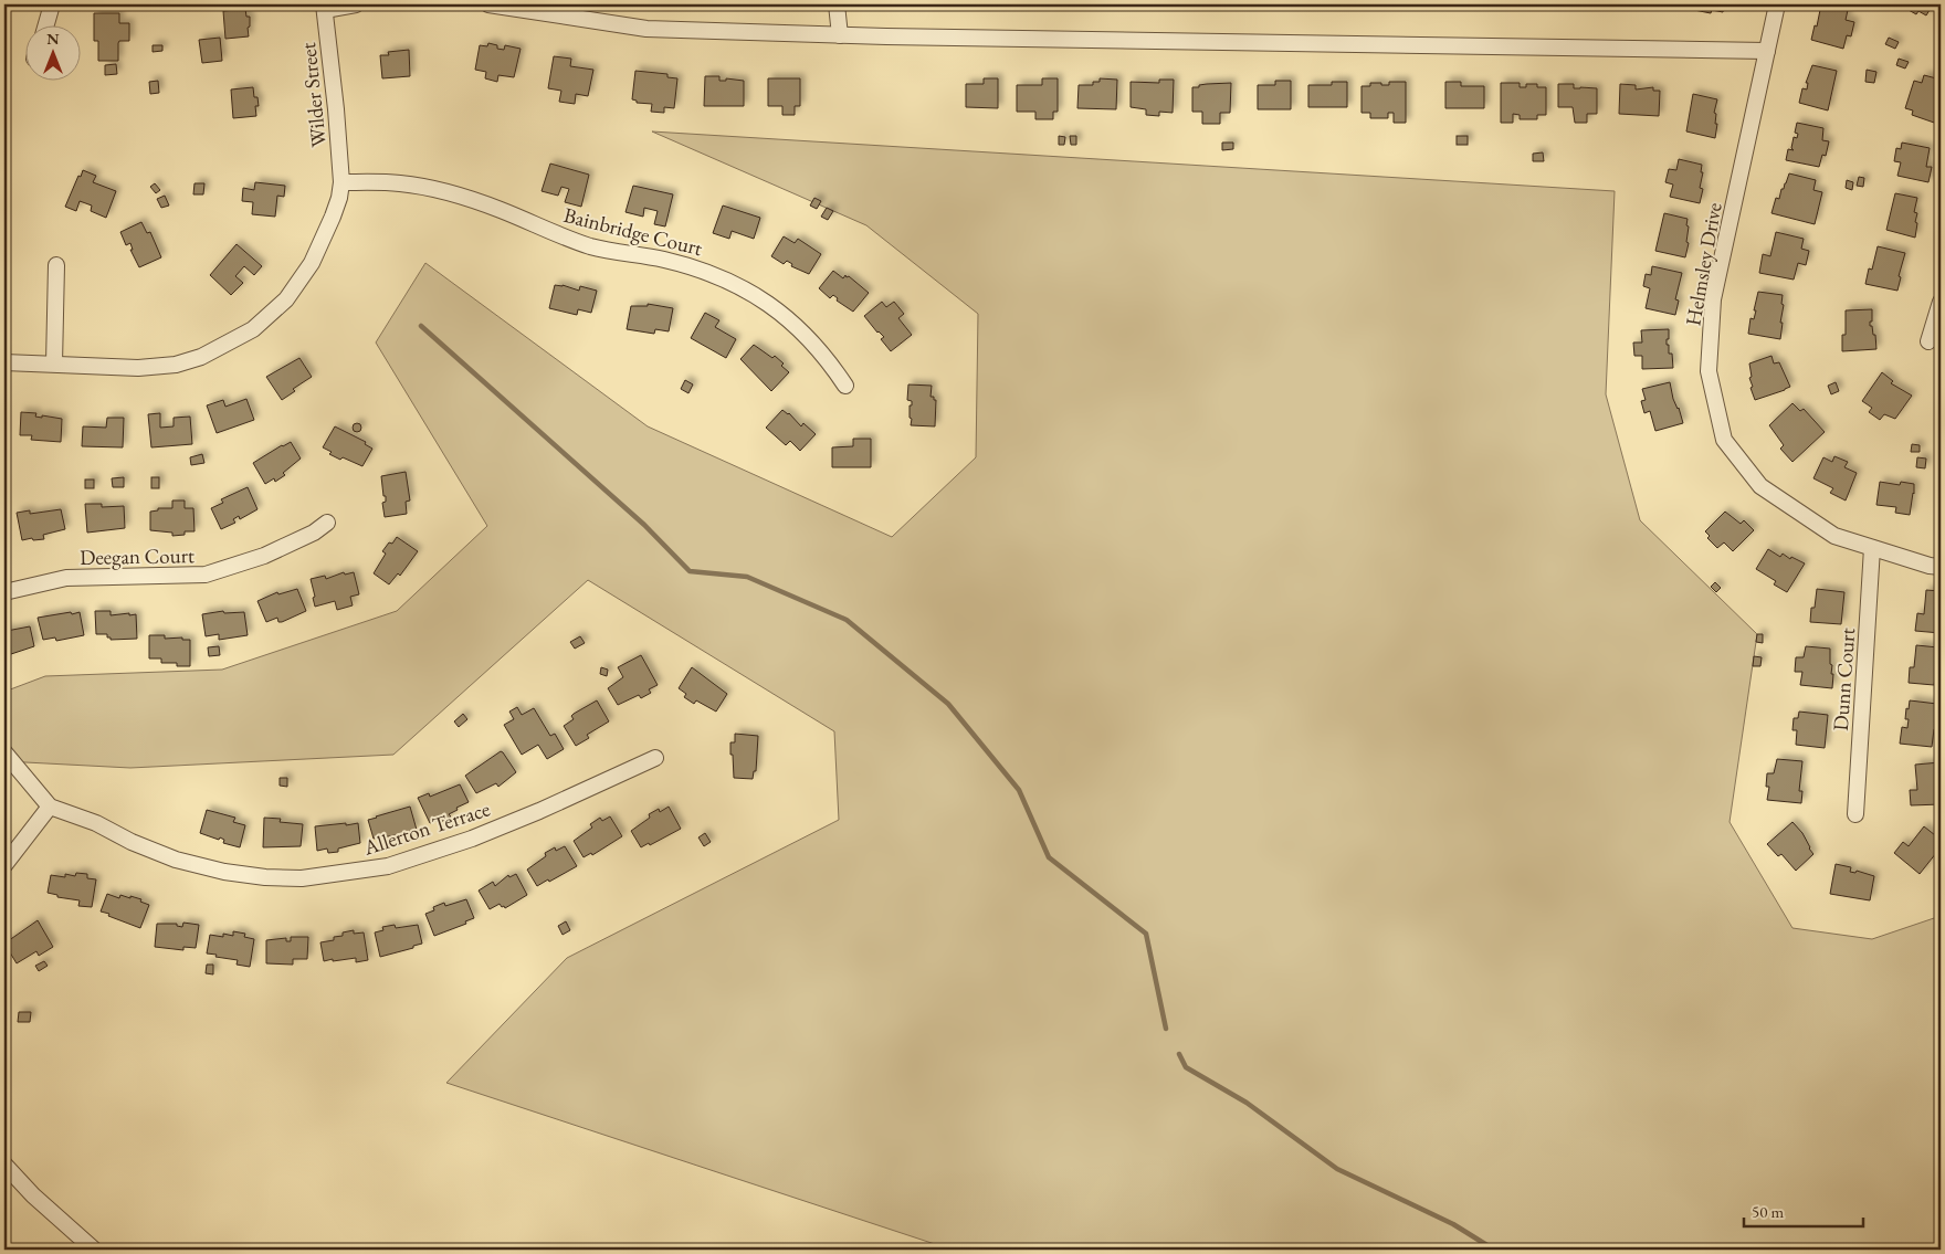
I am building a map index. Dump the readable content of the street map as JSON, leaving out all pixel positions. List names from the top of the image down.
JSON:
{
  "streets": {
    "street": [
      "Wilder Street",
      "Bainbridge Court",
      "Helmsley Drive",
      "Deegan Court",
      "Dunn Court",
      "Allerton Terrace"
    ]
  },
  "crossings": [
    ["Wilder Street", "Bainbridge Court"],
    ["Helmsley Drive", "Dunn Court"]
  ],
  "scale_bar": "50 m",
  "north": "top"
}
